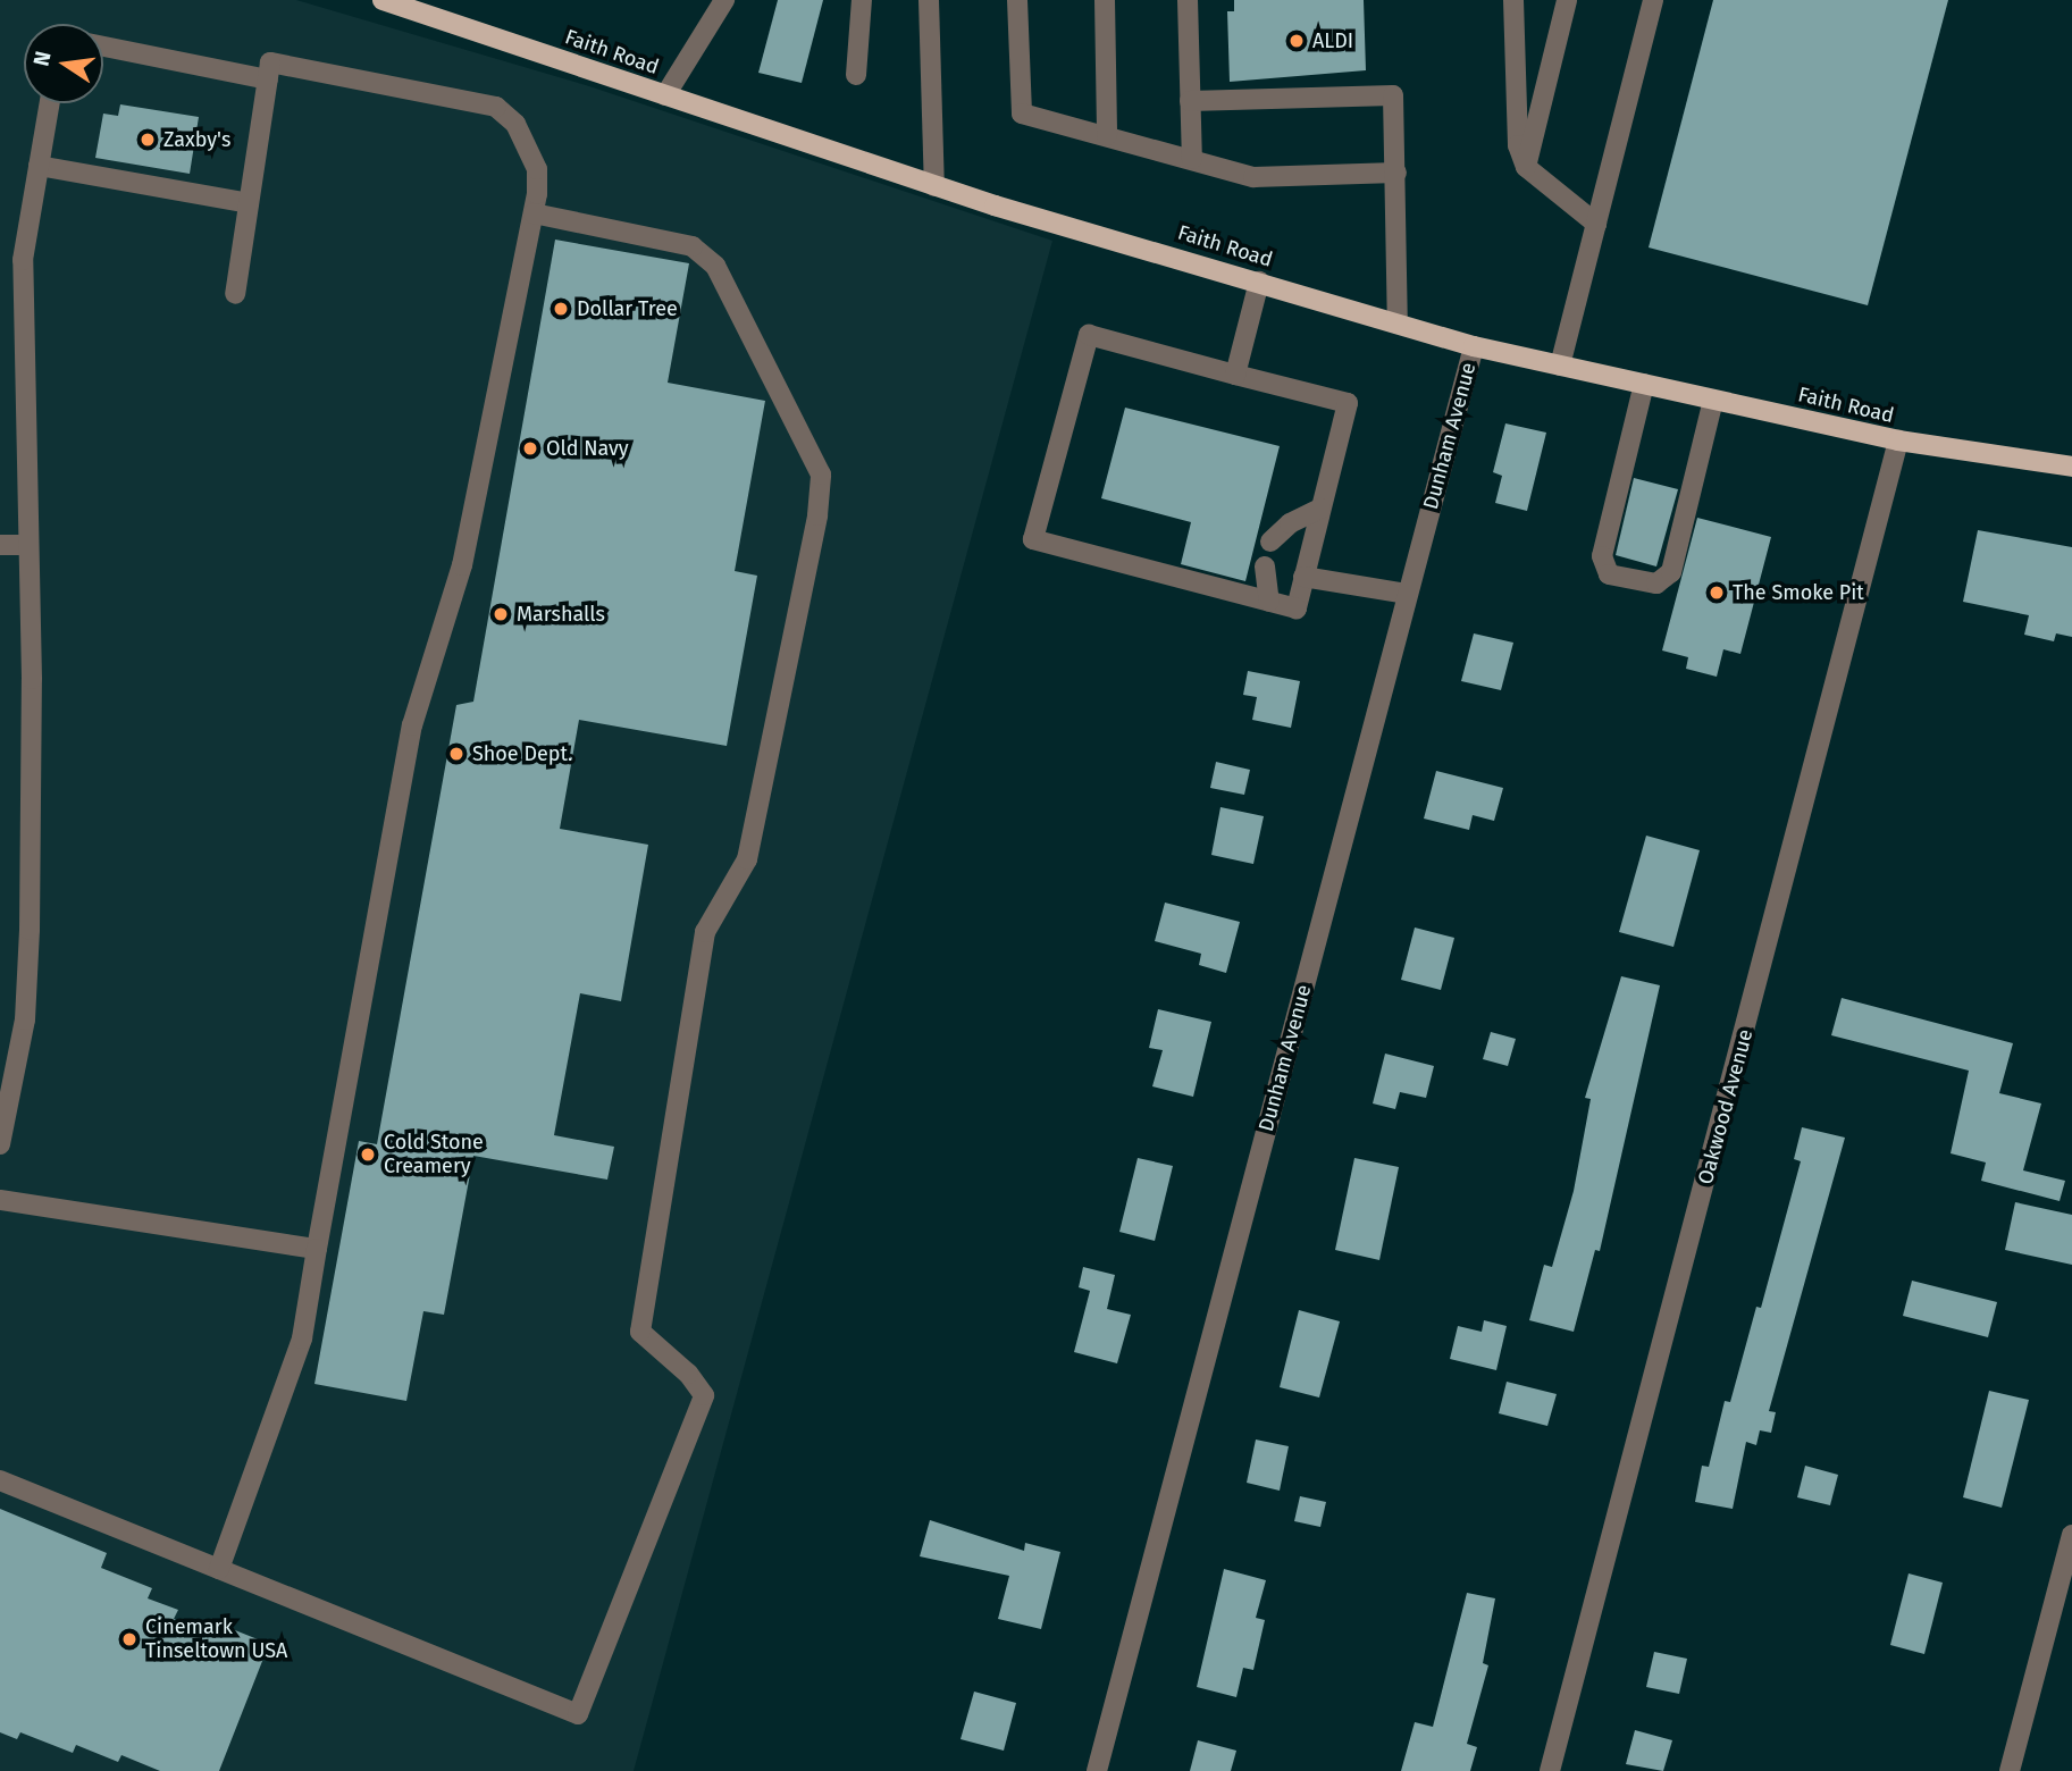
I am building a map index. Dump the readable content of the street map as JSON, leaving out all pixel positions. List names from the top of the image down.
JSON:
{
  "streets": {
    "main road": ["Faith Road"],
    "street": ["Dunham Avenue", "Oakwood Avenue"]
  },
  "crossings": [
    ["Faith Road", "Dunham Avenue"],
    ["Faith Road", "Oakwood Avenue"]
  ],
  "places": [
    "ALDI",
    "Zaxby's",
    "Dollar Tree",
    "Old Navy",
    "The Smoke Pit",
    "Marshalls",
    "Shoe Dept.",
    "Cold Stone Creamery",
    "Cinemark Tinseltown USA"
  ],
  "north": "left"
}
